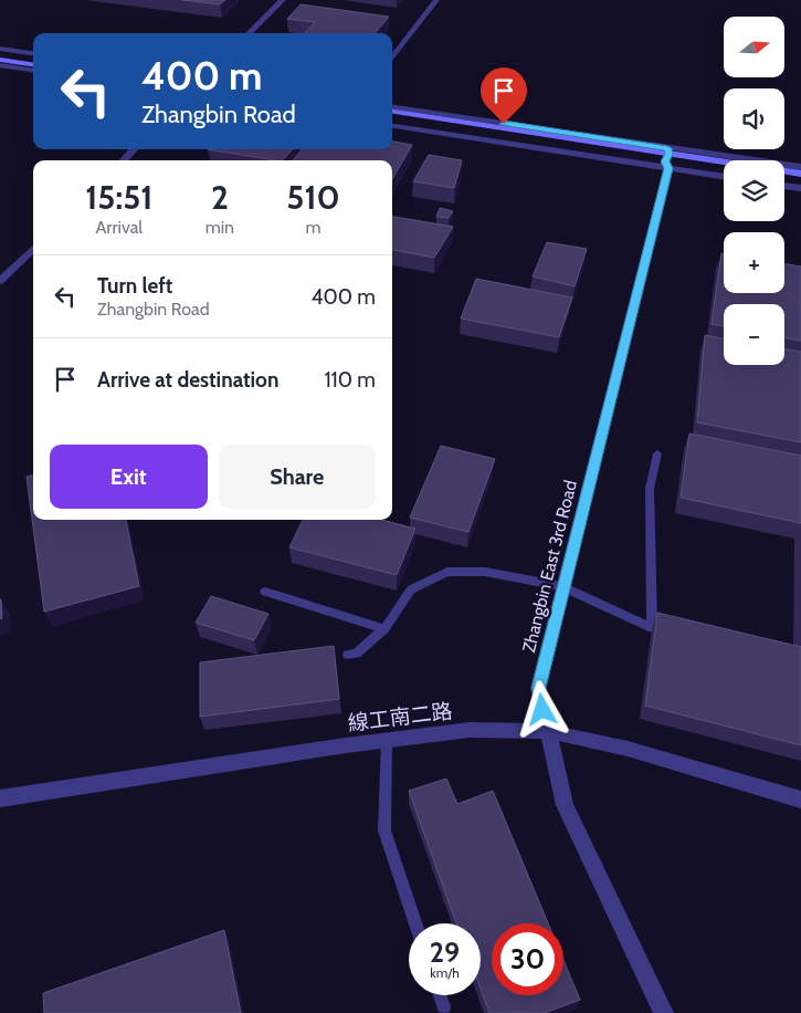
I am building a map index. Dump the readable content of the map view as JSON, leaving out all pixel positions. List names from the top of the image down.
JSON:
{
  "streets": {
    "street": ["Zhangbin East 3rd Road", "線工南二路"]
  },
  "crossings": [
    ["Zhangbin East 3rd Road", "線工南二路"]
  ],
  "north": "right",
  "page": {
    "map_buttons": ["+", "−"],
    "turn": ["400 m", "Zhangbin Road"],
    "eta": [
      "15:51",
      "Arrival",
      "2",
      "min",
      "510",
      "m"
    ],
    "list": [
      {
        "name": "Turn left",
        "note": "Zhangbin Road",
        "value": "400 m"
      },
      {
        "name": "Arrive at destination",
        "value": "110 m"
      }
    ],
    "buttons": ["Exit", "Share"],
    "speed": "29 km/h",
    "limit": "30"
  }
}
